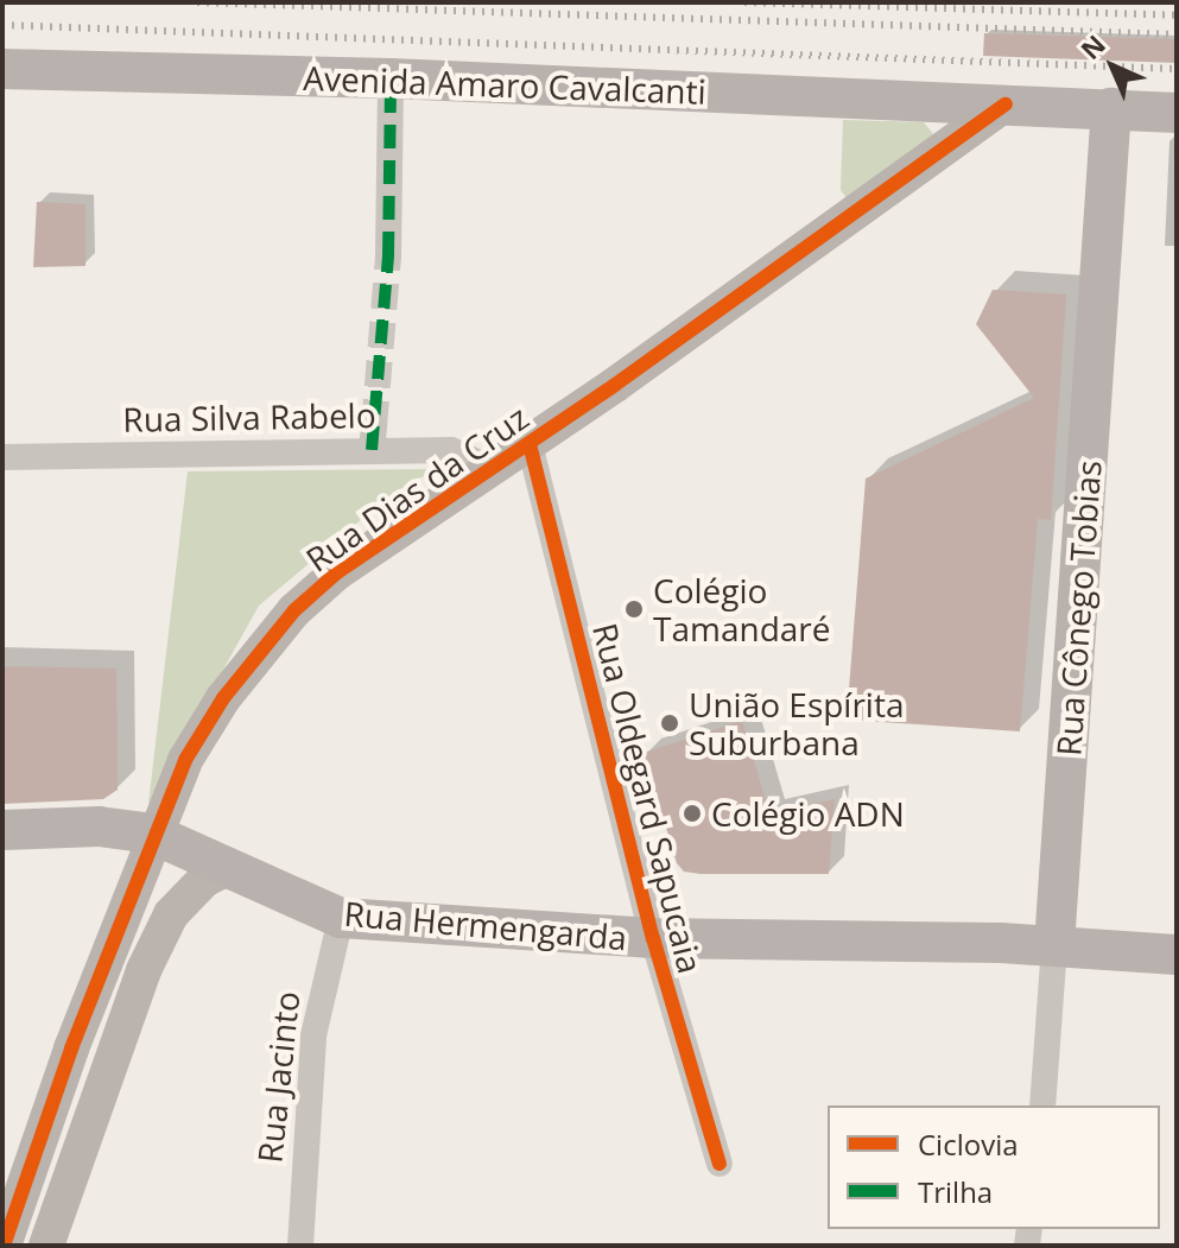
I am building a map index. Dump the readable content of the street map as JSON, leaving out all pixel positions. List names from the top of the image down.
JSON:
{
  "streets": {
    "main road": ["Avenida Amaro Cavalcanti", "Rua Cônego Tobias", "Rua Hermengarda"],
    "street": [
      "Rua Silva Rabelo",
      "Rua Dias da Cruz",
      "Rua Oldegard Sapucaia",
      "Rua Jacinto"
    ]
  },
  "crossings": [
    ["Avenida Amaro Cavalcanti", "Rua Dias da Cruz"],
    ["Avenida Amaro Cavalcanti", "Rua Cônego Tobias"],
    ["Rua Silva Rabelo", "Rua Dias da Cruz"],
    ["Rua Dias da Cruz", "Rua Oldegard Sapucaia"],
    ["Rua Dias da Cruz", "Rua Hermengarda"],
    ["Rua Cônego Tobias", "Rua Hermengarda"],
    ["Rua Oldegard Sapucaia", "Rua Hermengarda"],
    ["Rua Hermengarda", "Rua Jacinto"]
  ],
  "places": ["Colégio Tamandaré", "União Espírita Suburbana", "Colégio ADN"],
  "legend": ["Ciclovia", "Trilha"],
  "north": "top left"
}
